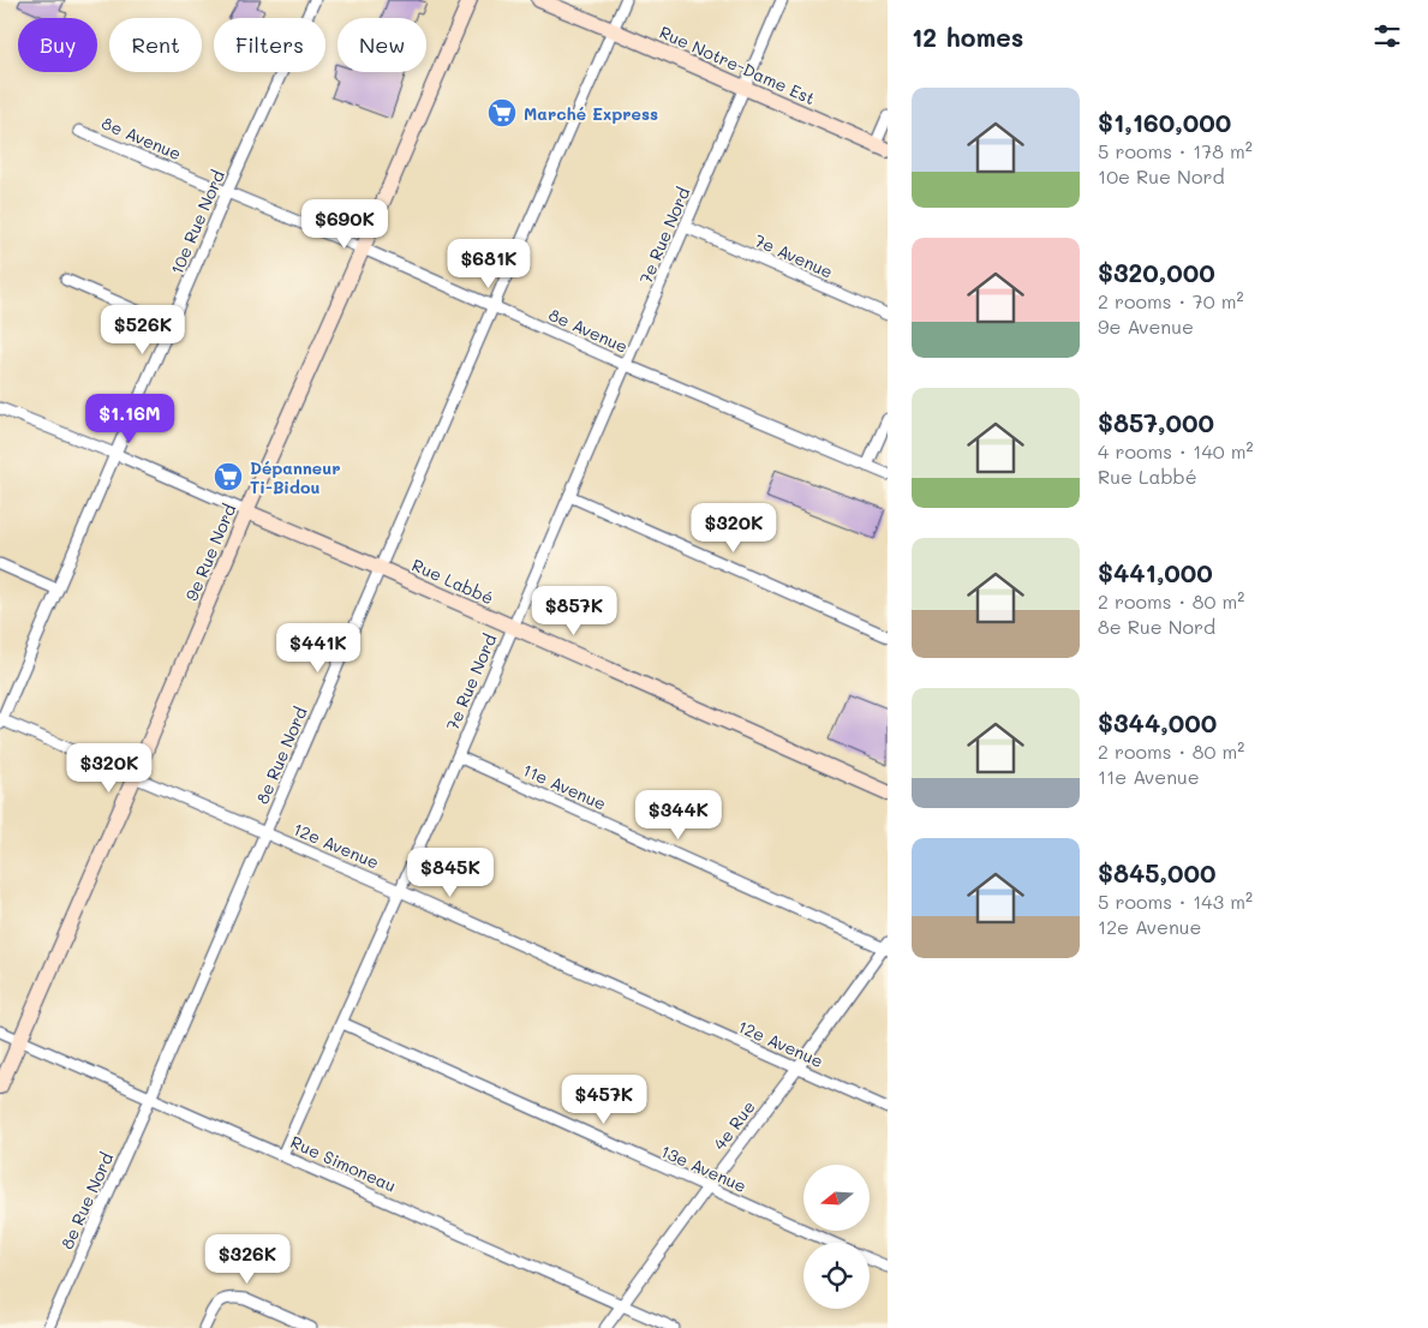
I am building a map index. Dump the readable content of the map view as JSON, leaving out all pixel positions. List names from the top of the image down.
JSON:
{
  "streets": {
    "street": [
      "Rue Notre-Dame Est",
      "8e Avenue",
      "10e Rue Nord",
      "7e Rue Nord",
      "7e Avenue",
      "9e Rue Nord",
      "Rue Labbé",
      "8e Rue Nord",
      "11e Avenue",
      "12e Avenue",
      "4e Rue",
      "Rue Simoneau",
      "13e Avenue"
    ]
  },
  "crossings": [
    ["Rue Notre-Dame Est", "7e Rue Nord"],
    ["Rue Notre-Dame Est", "8e Rue Nord"],
    ["8e Avenue", "10e Rue Nord"],
    ["8e Avenue", "7e Rue Nord"],
    ["8e Avenue", "9e Rue Nord"],
    ["8e Avenue", "8e Rue Nord"],
    ["10e Rue Nord", "Rue Labbé"],
    ["10e Rue Nord", "12e Avenue"],
    ["7e Rue Nord", "7e Avenue"],
    ["7e Rue Nord", "Rue Labbé"],
    ["7e Rue Nord", "11e Avenue"],
    ["7e Rue Nord", "12e Avenue"],
    ["7e Rue Nord", "Rue Simoneau"],
    ["7e Rue Nord", "13e Avenue"],
    ["9e Rue Nord", "Rue Labbé"],
    ["9e Rue Nord", "12e Avenue"],
    ["9e Rue Nord", "Rue Simoneau"],
    ["Rue Labbé", "8e Rue Nord"],
    ["8e Rue Nord", "12e Avenue"],
    ["8e Rue Nord", "Rue Simoneau"],
    ["11e Avenue", "4e Rue"],
    ["12e Avenue", "4e Rue"],
    ["4e Rue", "Rue Simoneau"],
    ["4e Rue", "13e Avenue"]
  ],
  "places": {
    "supermarket": ["Marché Express", "Dépanneur Ti-Bidou"]
  },
  "north": "left",
  "page": {
    "heading": "12 homes",
    "chip": [
      "Buy",
      "Rent",
      "Filters",
      "New"
    ],
    "list": [
      {
        "name": "$1,160,000",
        "note": "5 rooms · 178 m² · 10e Rue Nord"
      },
      {
        "name": "$320,000",
        "note": "2 rooms · 70 m² · 9e Avenue"
      },
      {
        "name": "$857,000",
        "note": "4 rooms · 140 m² · Rue Labbé"
      },
      {
        "name": "$441,000",
        "note": "2 rooms · 80 m² · 8e Rue Nord"
      },
      {
        "name": "$344,000",
        "note": "2 rooms · 80 m² · 11e Avenue"
      },
      {
        "name": "$845,000",
        "note": "5 rooms · 143 m² · 12e Avenue"
      }
    ],
    "price": [
      "$690K",
      "$681K",
      "$526K",
      "$1.16M",
      "$320K",
      "$857K",
      "$441K",
      "$320K",
      "$344K",
      "$845K",
      "$457K",
      "$326K"
    ]
  }
}
